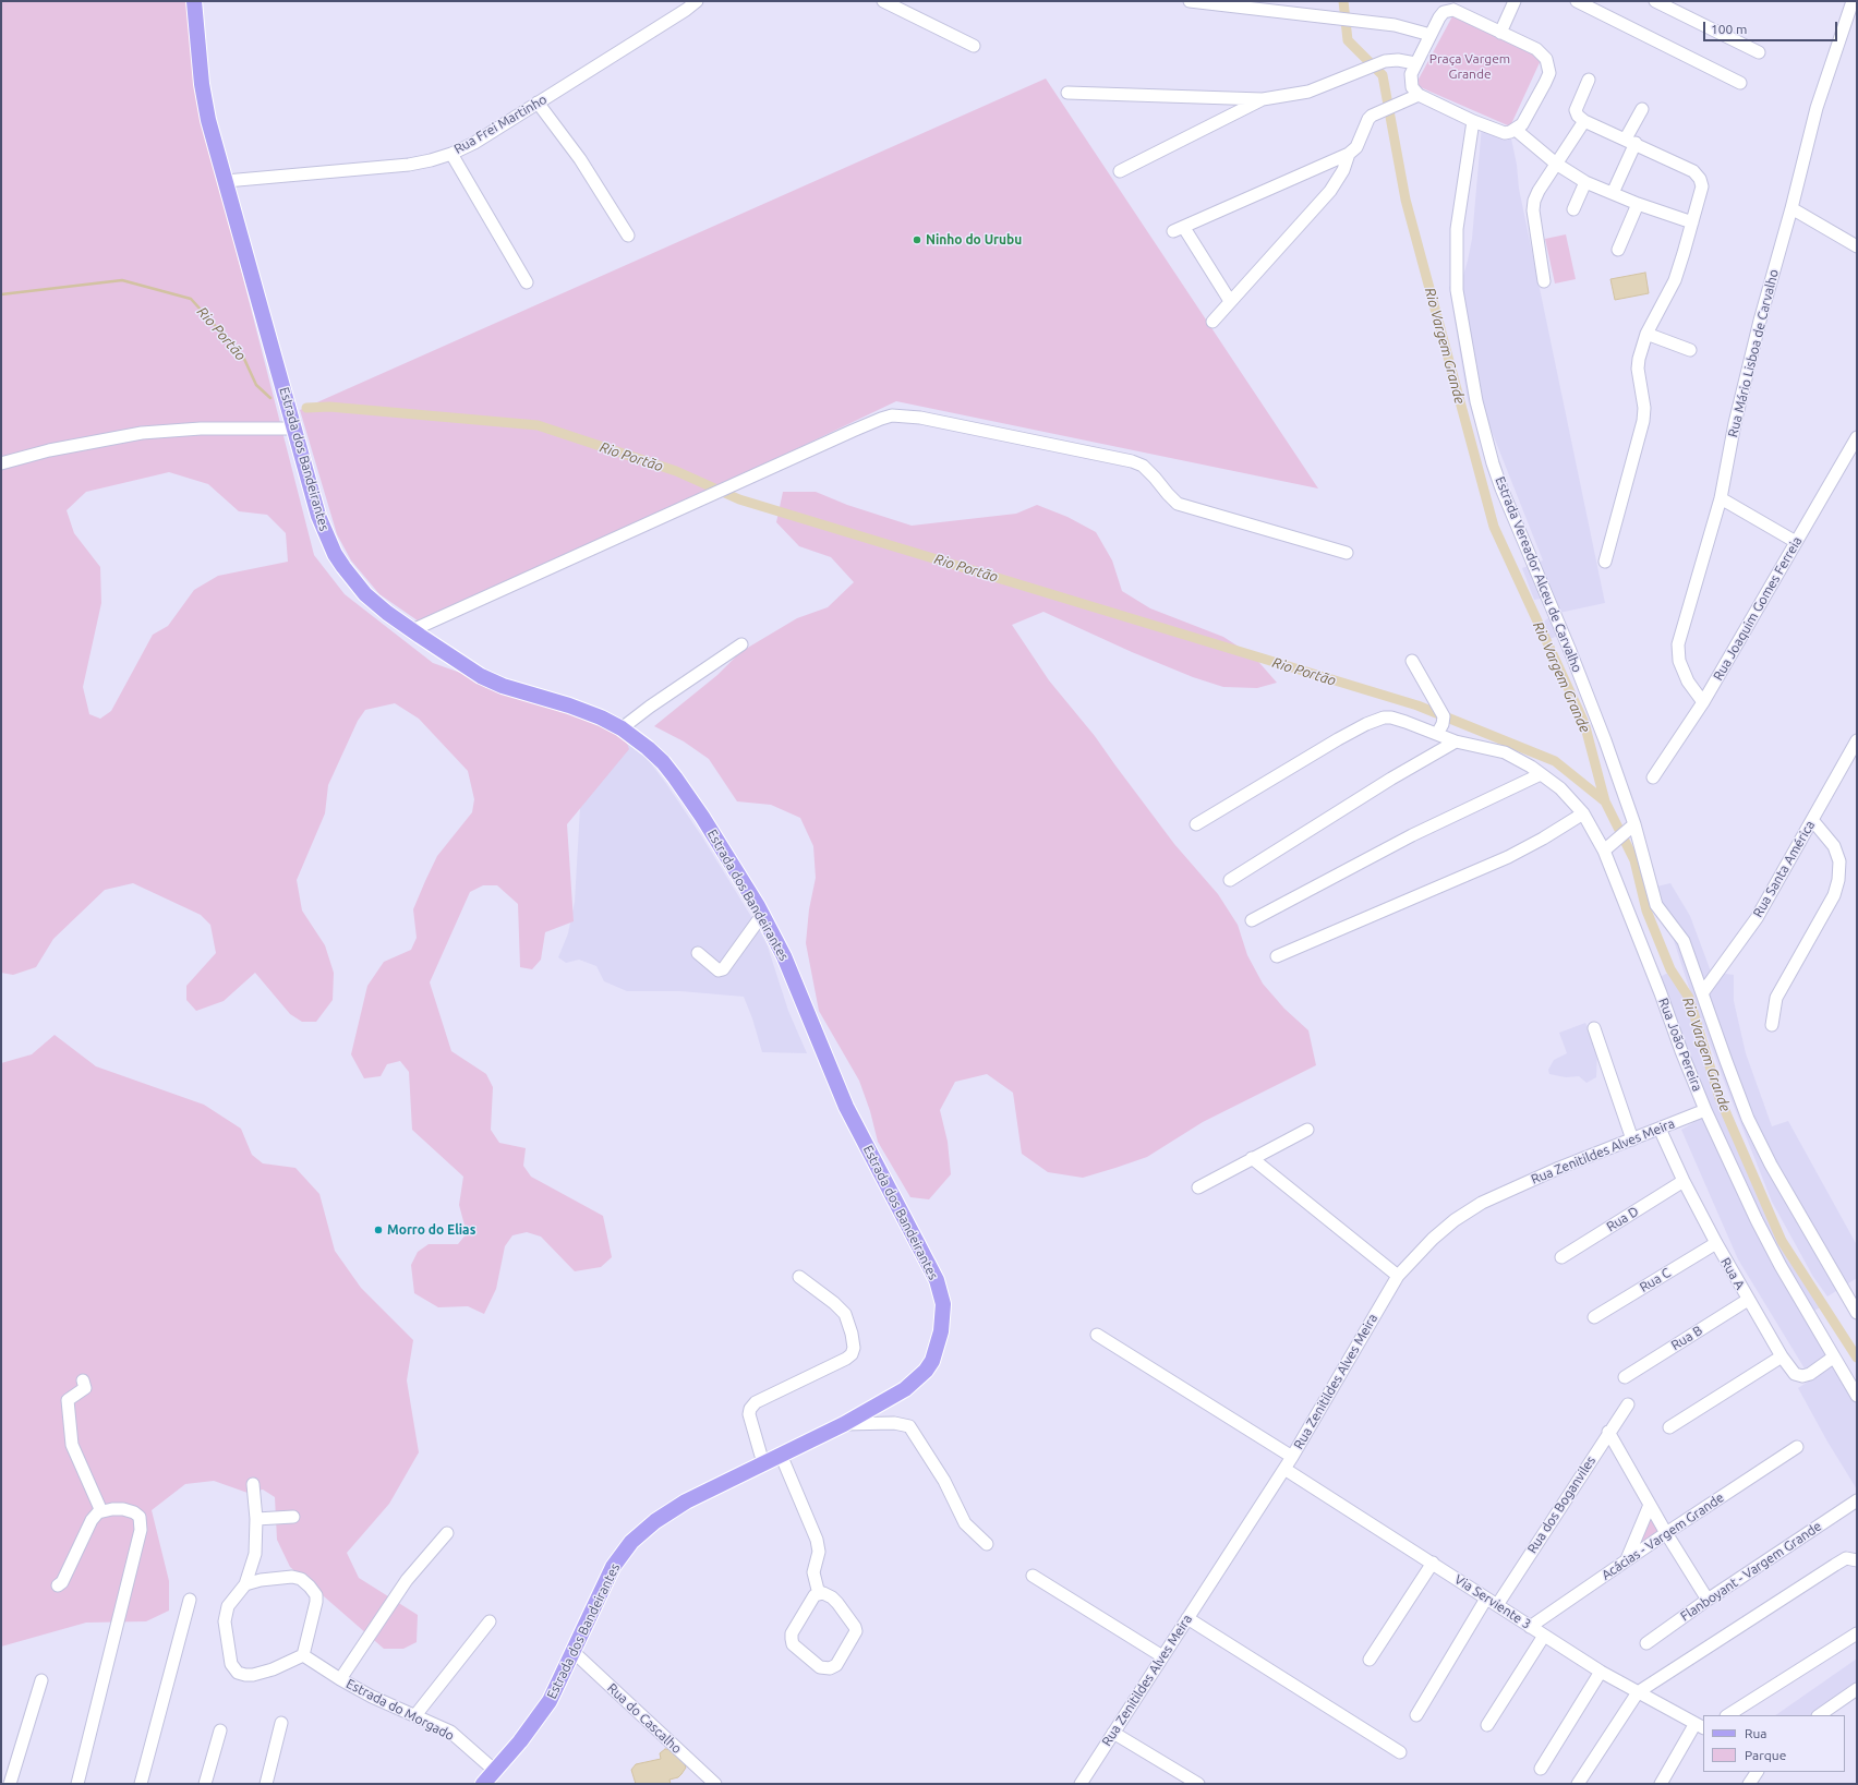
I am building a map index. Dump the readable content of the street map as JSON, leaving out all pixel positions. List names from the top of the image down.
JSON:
{
  "streets": {
    "main road": ["Estrada dos Bandeirantes"],
    "street": [
      "Rua Frei Martinho",
      "Rua Mário Lisboa de Carvalho",
      "Estrada Vereador Alceu de Carvalho",
      "Rua Joaquim Gomes Ferreia",
      "Rua Santa América",
      "Rua João Pereira",
      "Rua Zenitildes Alves Meira",
      "Rua D",
      "Rua A",
      "Rua C",
      "Rua B",
      "Rua dos Boganviles",
      "Acácias - Vargem Grande",
      "Flanboyant - Vargem Grande",
      "Via Serviente 3",
      "Estrada do Morgado",
      "Rua do Cascalho"
    ]
  },
  "crossings": [
    ["Rua Frei Martinho", "Estrada dos Bandeirantes"],
    ["Rua Mário Lisboa de Carvalho", "Rua Joaquim Gomes Ferreia"],
    ["Estrada dos Bandeirantes", "Estrada do Morgado"],
    ["Estrada dos Bandeirantes", "Rua do Cascalho"],
    ["Estrada Vereador Alceu de Carvalho", "Rua Santa América"],
    ["Rua João Pereira", "Rua Zenitildes Alves Meira"],
    ["Rua João Pereira", "Rua A"],
    ["Rua Zenitildes Alves Meira", "Rua A"],
    ["Rua Zenitildes Alves Meira", "Via Serviente 3"],
    ["Rua D", "Rua A"],
    ["Rua A", "Rua C"],
    ["Rua A", "Rua B"],
    ["Rua dos Boganviles", "Via Serviente 3"],
    ["Acácias - Vargem Grande", "Via Serviente 3"]
  ],
  "water": ["Rio Portão", "Rio Vargem Grande"],
  "parks": ["Praça Vargem Grande"],
  "places": ["Ninho do Urubu", "Morro do Elias"],
  "legend": ["Rua", "Parque"],
  "scale_bar": "100 m"
}
